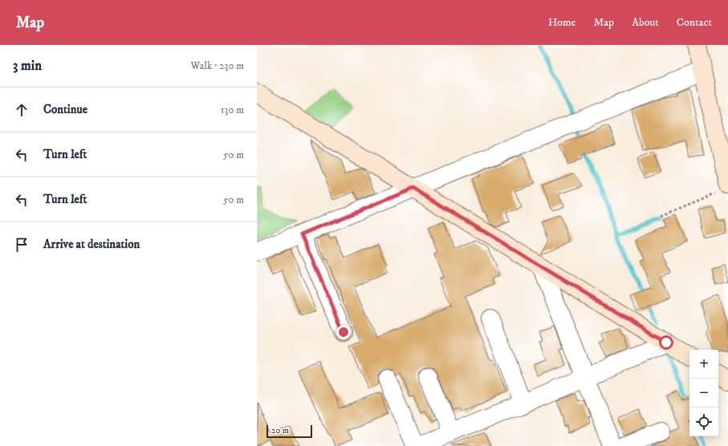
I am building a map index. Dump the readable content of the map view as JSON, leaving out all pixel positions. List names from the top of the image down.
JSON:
{
  "scale_bar": "20 m",
  "page": {
    "header": "Map",
    "nav": [
      "Home",
      "Map",
      "About",
      "Contact"
    ],
    "heading": ["3 min", "Walk · 230 m"],
    "list": [
      ["Continue", "130 m"],
      ["Turn left", "50 m"],
      ["Turn left", "50 m"],
      "Arrive at destination"
    ],
    "map_buttons": ["+", "−"],
    "scale": "20 m"
  }
}
